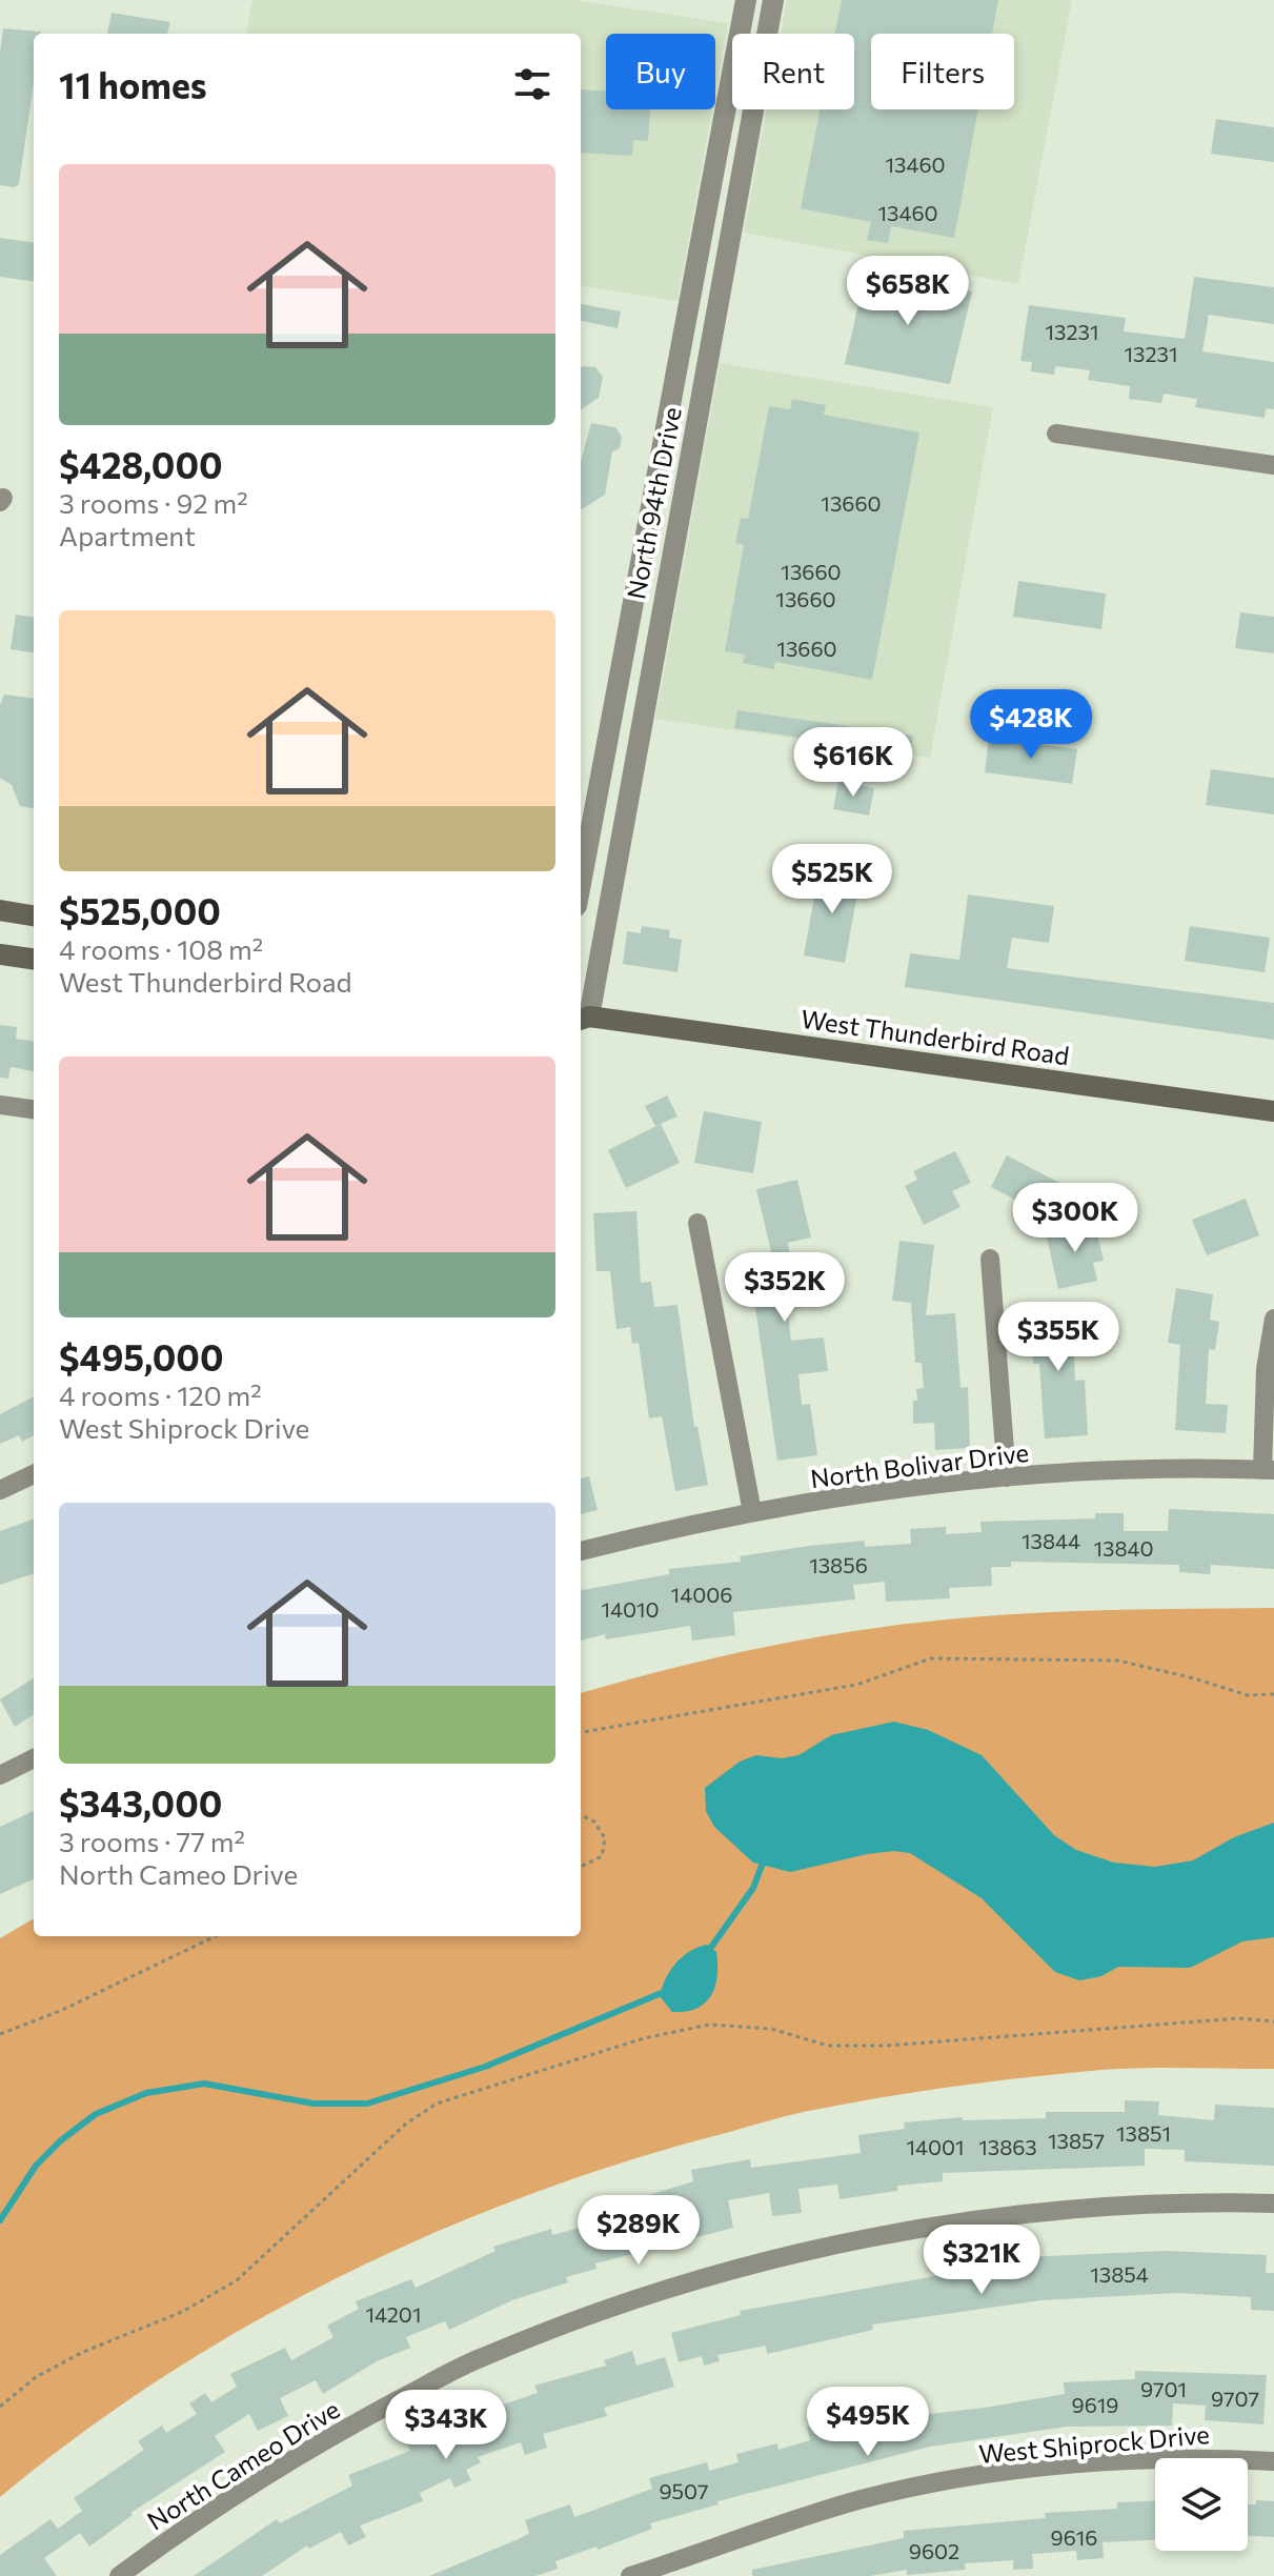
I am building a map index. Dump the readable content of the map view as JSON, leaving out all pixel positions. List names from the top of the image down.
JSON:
{
  "streets": {
    "main road": ["West Thunderbird Road"],
    "street": [
      "North 94th Drive",
      "North Bolivar Drive",
      "West Shiprock Drive",
      "North Cameo Drive"
    ]
  },
  "crossings": [
    ["North 94th Drive", "West Thunderbird Road"]
  ],
  "house_numbers": [
    "13460",
    "13460",
    "13231",
    "13231",
    "13660",
    "13660",
    "13660",
    "13660",
    "13844",
    "13840",
    "13856",
    "14006",
    "14010",
    "13851",
    "13857",
    "14001",
    "13863",
    "13854",
    "14201",
    "9701",
    "9707",
    "9619",
    "9507",
    "9616",
    "9602"
  ],
  "page": {
    "chip": ["Buy", "Rent", "Filters"],
    "heading": "11 homes",
    "list": [
      {
        "name": "$428,000",
        "note": "3 rooms · 92 m² · Apartment"
      },
      {
        "name": "$525,000",
        "note": "4 rooms · 108 m² · West Thunderbird Road"
      },
      {
        "name": "$495,000",
        "note": "4 rooms · 120 m² · West Shiprock Drive"
      },
      {
        "name": "$343,000",
        "note": "3 rooms · 77 m² · North Cameo Drive"
      }
    ],
    "price": [
      "$658K",
      "$428K",
      "$616K",
      "$525K",
      "$300K",
      "$352K",
      "$355K",
      "$289K",
      "$321K",
      "$495K",
      "$343K"
    ]
  }
}
